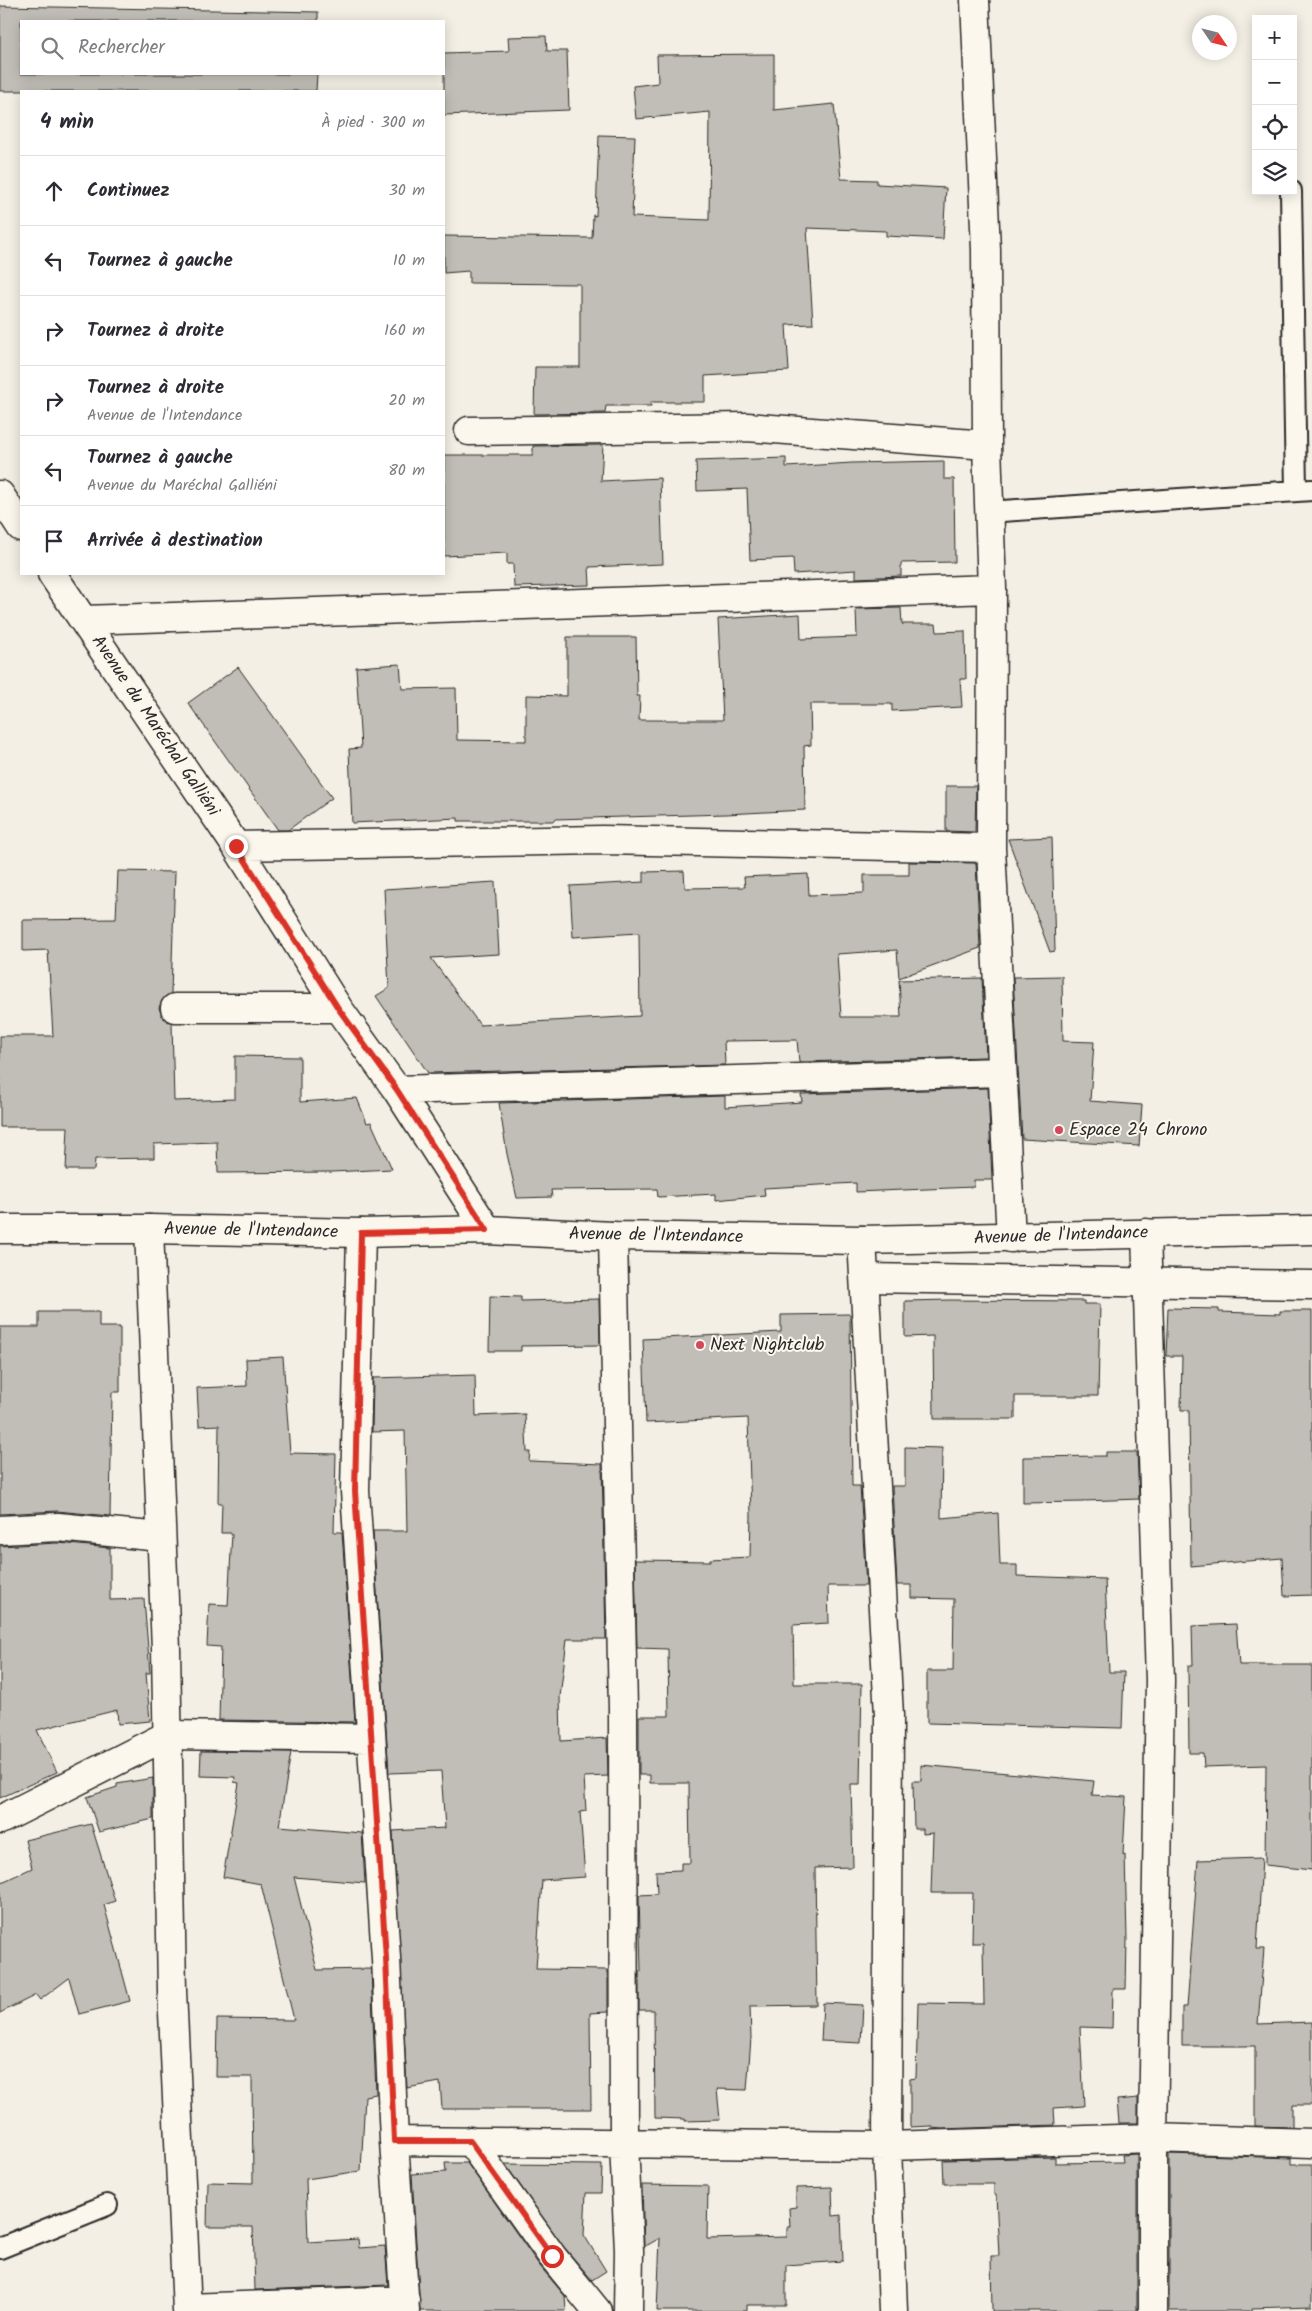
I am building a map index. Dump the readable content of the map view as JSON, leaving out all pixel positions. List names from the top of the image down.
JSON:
{
  "streets": {
    "street": ["Avenue du Maréchal Galliéni", "Avenue de l'Intendance"]
  },
  "crossings": [
    ["Avenue du Maréchal Galliéni", "Avenue de l'Intendance"]
  ],
  "places": ["Espace 24 Chrono", "Next Nightclub"],
  "north": "bottom right",
  "page": {
    "map_buttons": ["+", "−"],
    "search": "Rechercher",
    "heading": ["4 min", "À pied · 300 m"],
    "list": [
      ["Continuez", "30 m"],
      ["Tournez à gauche", "10 m"],
      ["Tournez à droite", "160 m"],
      ["Tournez à droite", "Avenue de l'Intendance", "20 m"],
      ["Tournez à gauche", "Avenue du Maréchal Galliéni", "80 m"],
      "Arrivée à destination"
    ]
  }
}
